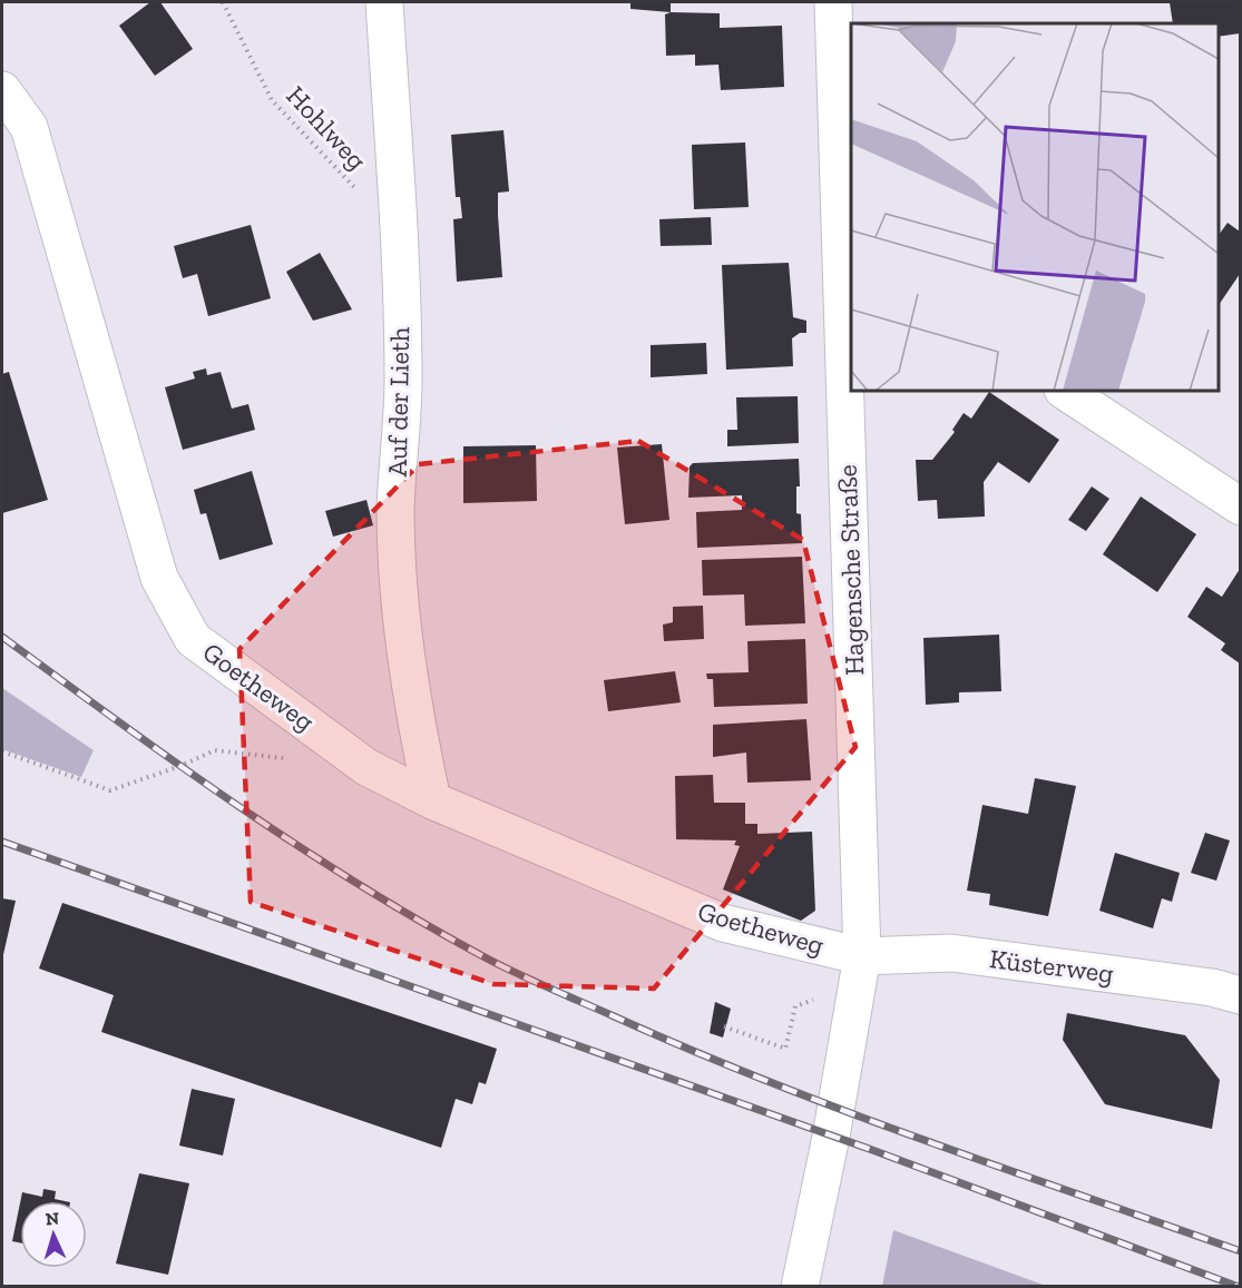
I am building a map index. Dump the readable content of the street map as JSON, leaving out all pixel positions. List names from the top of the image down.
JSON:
{
  "streets": {
    "street": [
      "Auf der Lieth",
      "Hagensche Straße",
      "Goetheweg",
      "Küsterweg"
    ],
    "path": ["Hohlweg"]
  },
  "crossings": [
    ["Hohlweg", "Auf der Lieth"],
    ["Auf der Lieth", "Goetheweg"],
    ["Hagensche Straße", "Goetheweg"],
    ["Hagensche Straße", "Küsterweg"],
    ["Goetheweg", "Küsterweg"]
  ],
  "north": "top"
}
